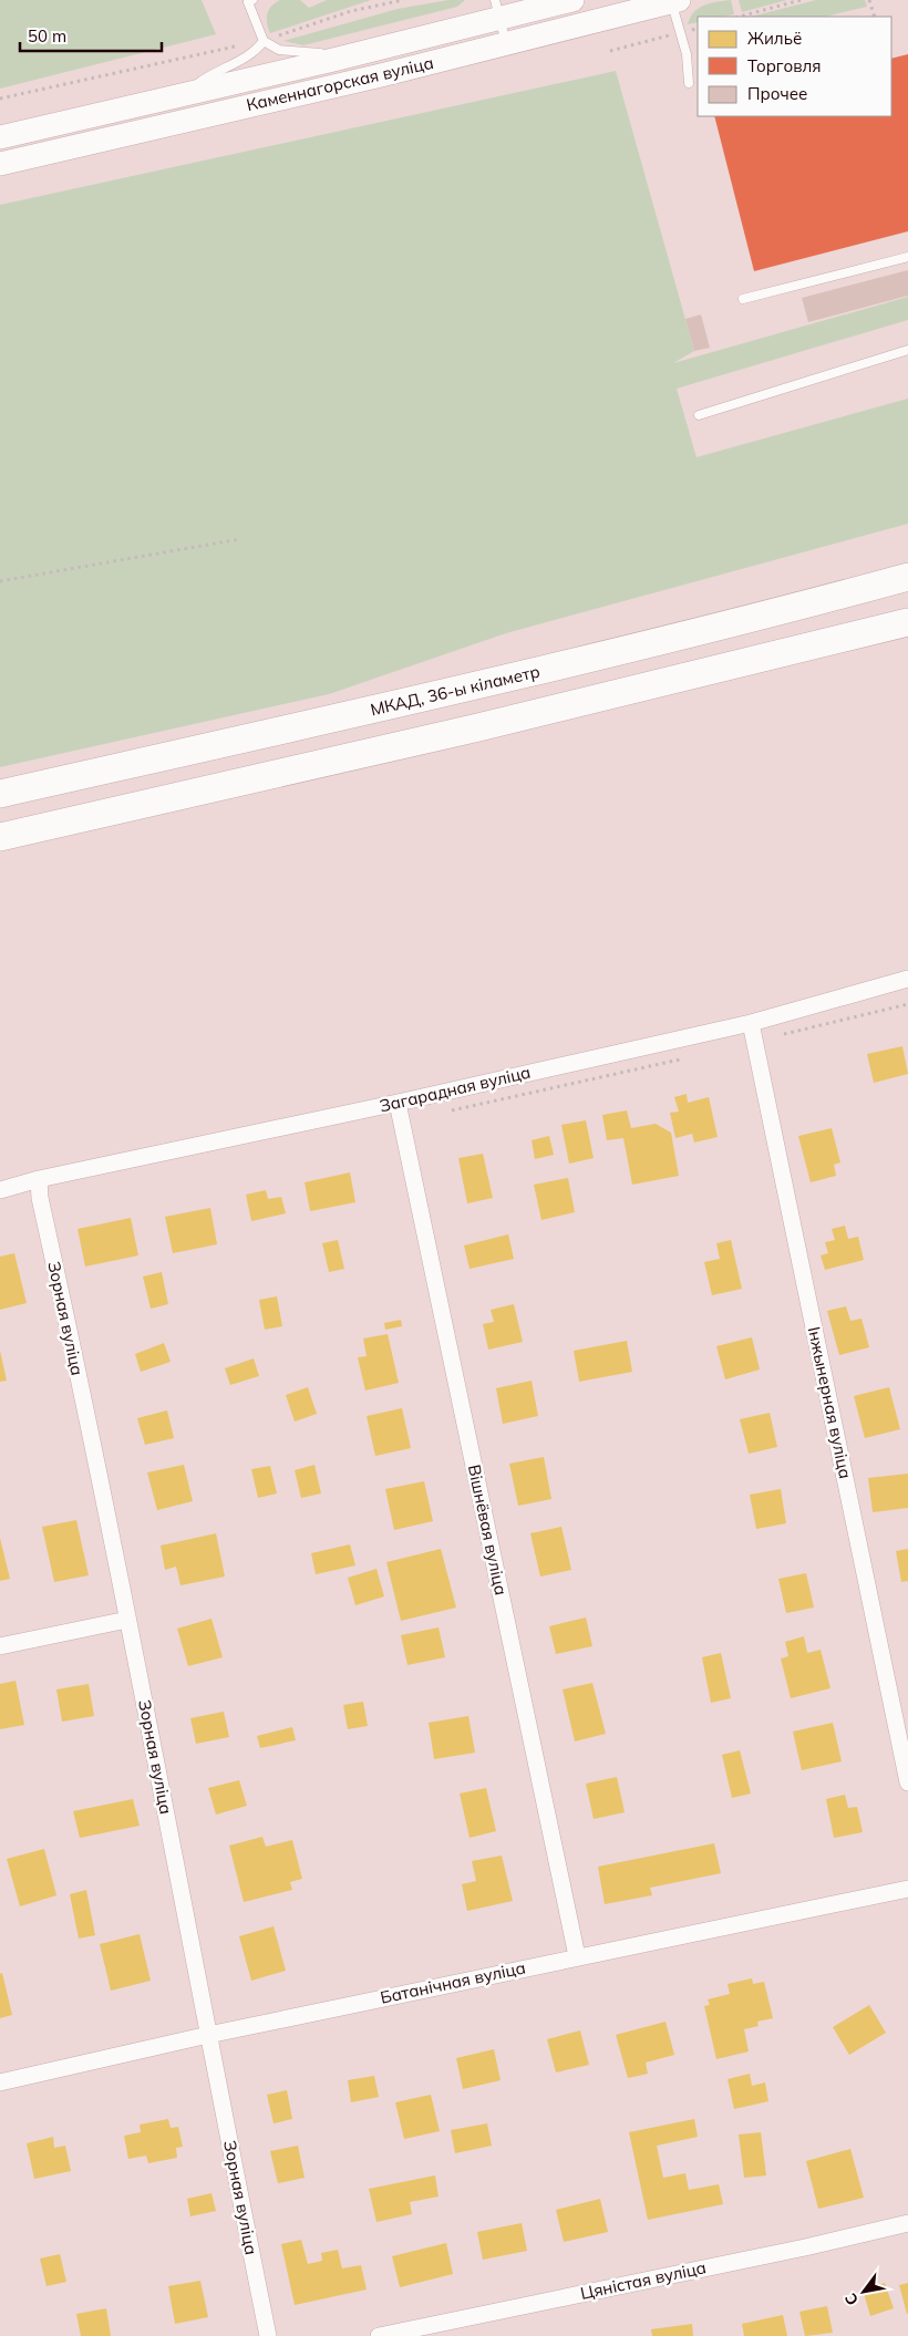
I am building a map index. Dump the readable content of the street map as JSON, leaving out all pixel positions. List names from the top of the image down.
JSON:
{
  "streets": {
    "highway": ["МКАД, 36-ы кіламетр"],
    "main road": ["Каменнагорская вуліца"],
    "street": [
      "Загарадная вуліца",
      "Зорная вуліца",
      "Інжынерная вуліца",
      "Вішнёвая вуліца",
      "Батанічная вуліца",
      "Цяністая вуліца"
    ]
  },
  "crossings": [
    ["Загарадная вуліца", "Зорная вуліца"],
    ["Загарадная вуліца", "Інжынерная вуліца"],
    ["Загарадная вуліца", "Вішнёвая вуліца"],
    ["Зорная вуліца", "Батанічная вуліца"],
    ["Вішнёвая вуліца", "Батанічная вуліца"]
  ],
  "legend": ["Жильё", "Торговля", "Прочее"],
  "scale_bar": "50 m",
  "north": "bottom left"
}
